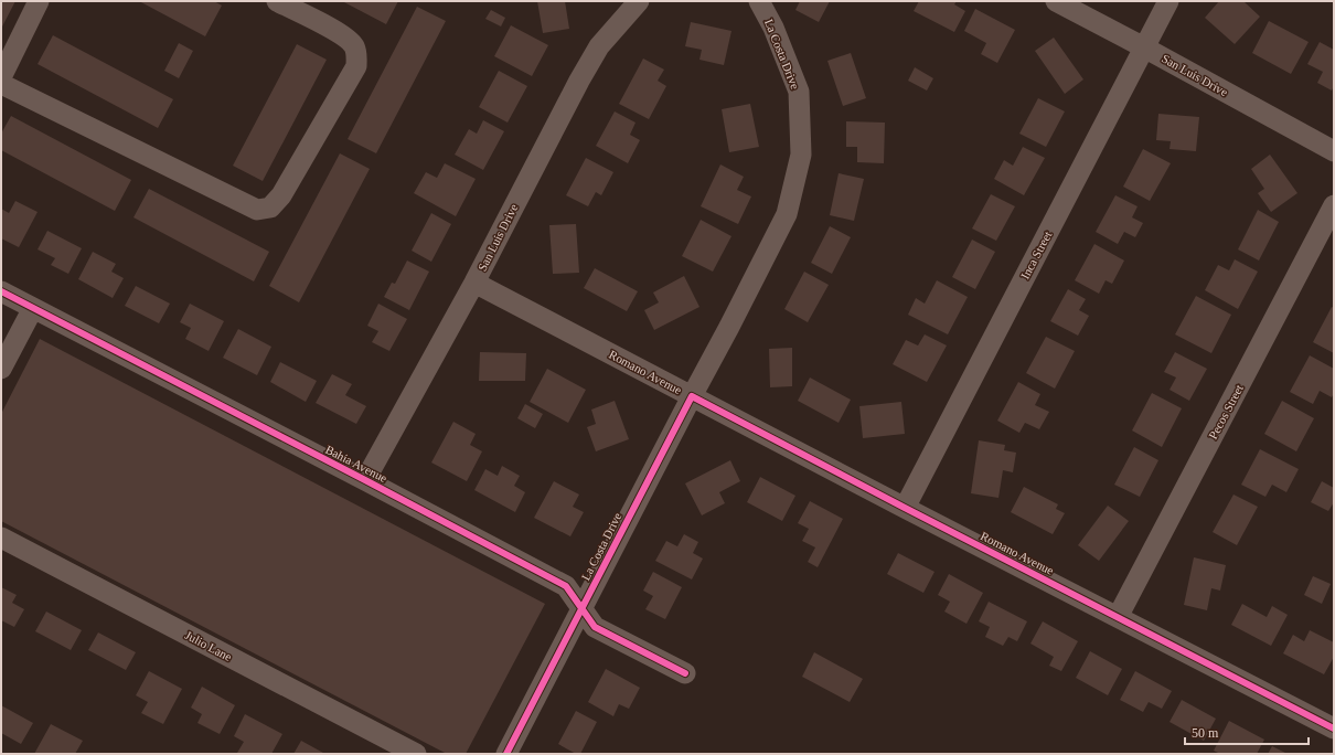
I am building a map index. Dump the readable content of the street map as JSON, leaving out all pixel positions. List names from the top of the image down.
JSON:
{
  "streets": {
    "street": [
      "La Costa Drive",
      "San Luis Drive",
      "Inca Street",
      "Romano Avenue",
      "Pecos Street",
      "Bahia Avenue",
      "Julio Lane"
    ]
  },
  "crossings": [
    ["La Costa Drive", "Romano Avenue"],
    ["La Costa Drive", "Bahia Avenue"],
    ["San Luis Drive", "Inca Street"],
    ["San Luis Drive", "Romano Avenue"],
    ["San Luis Drive", "Bahia Avenue"],
    ["Inca Street", "Romano Avenue"],
    ["Romano Avenue", "Pecos Street"]
  ],
  "scale_bar": "50 m"
}
